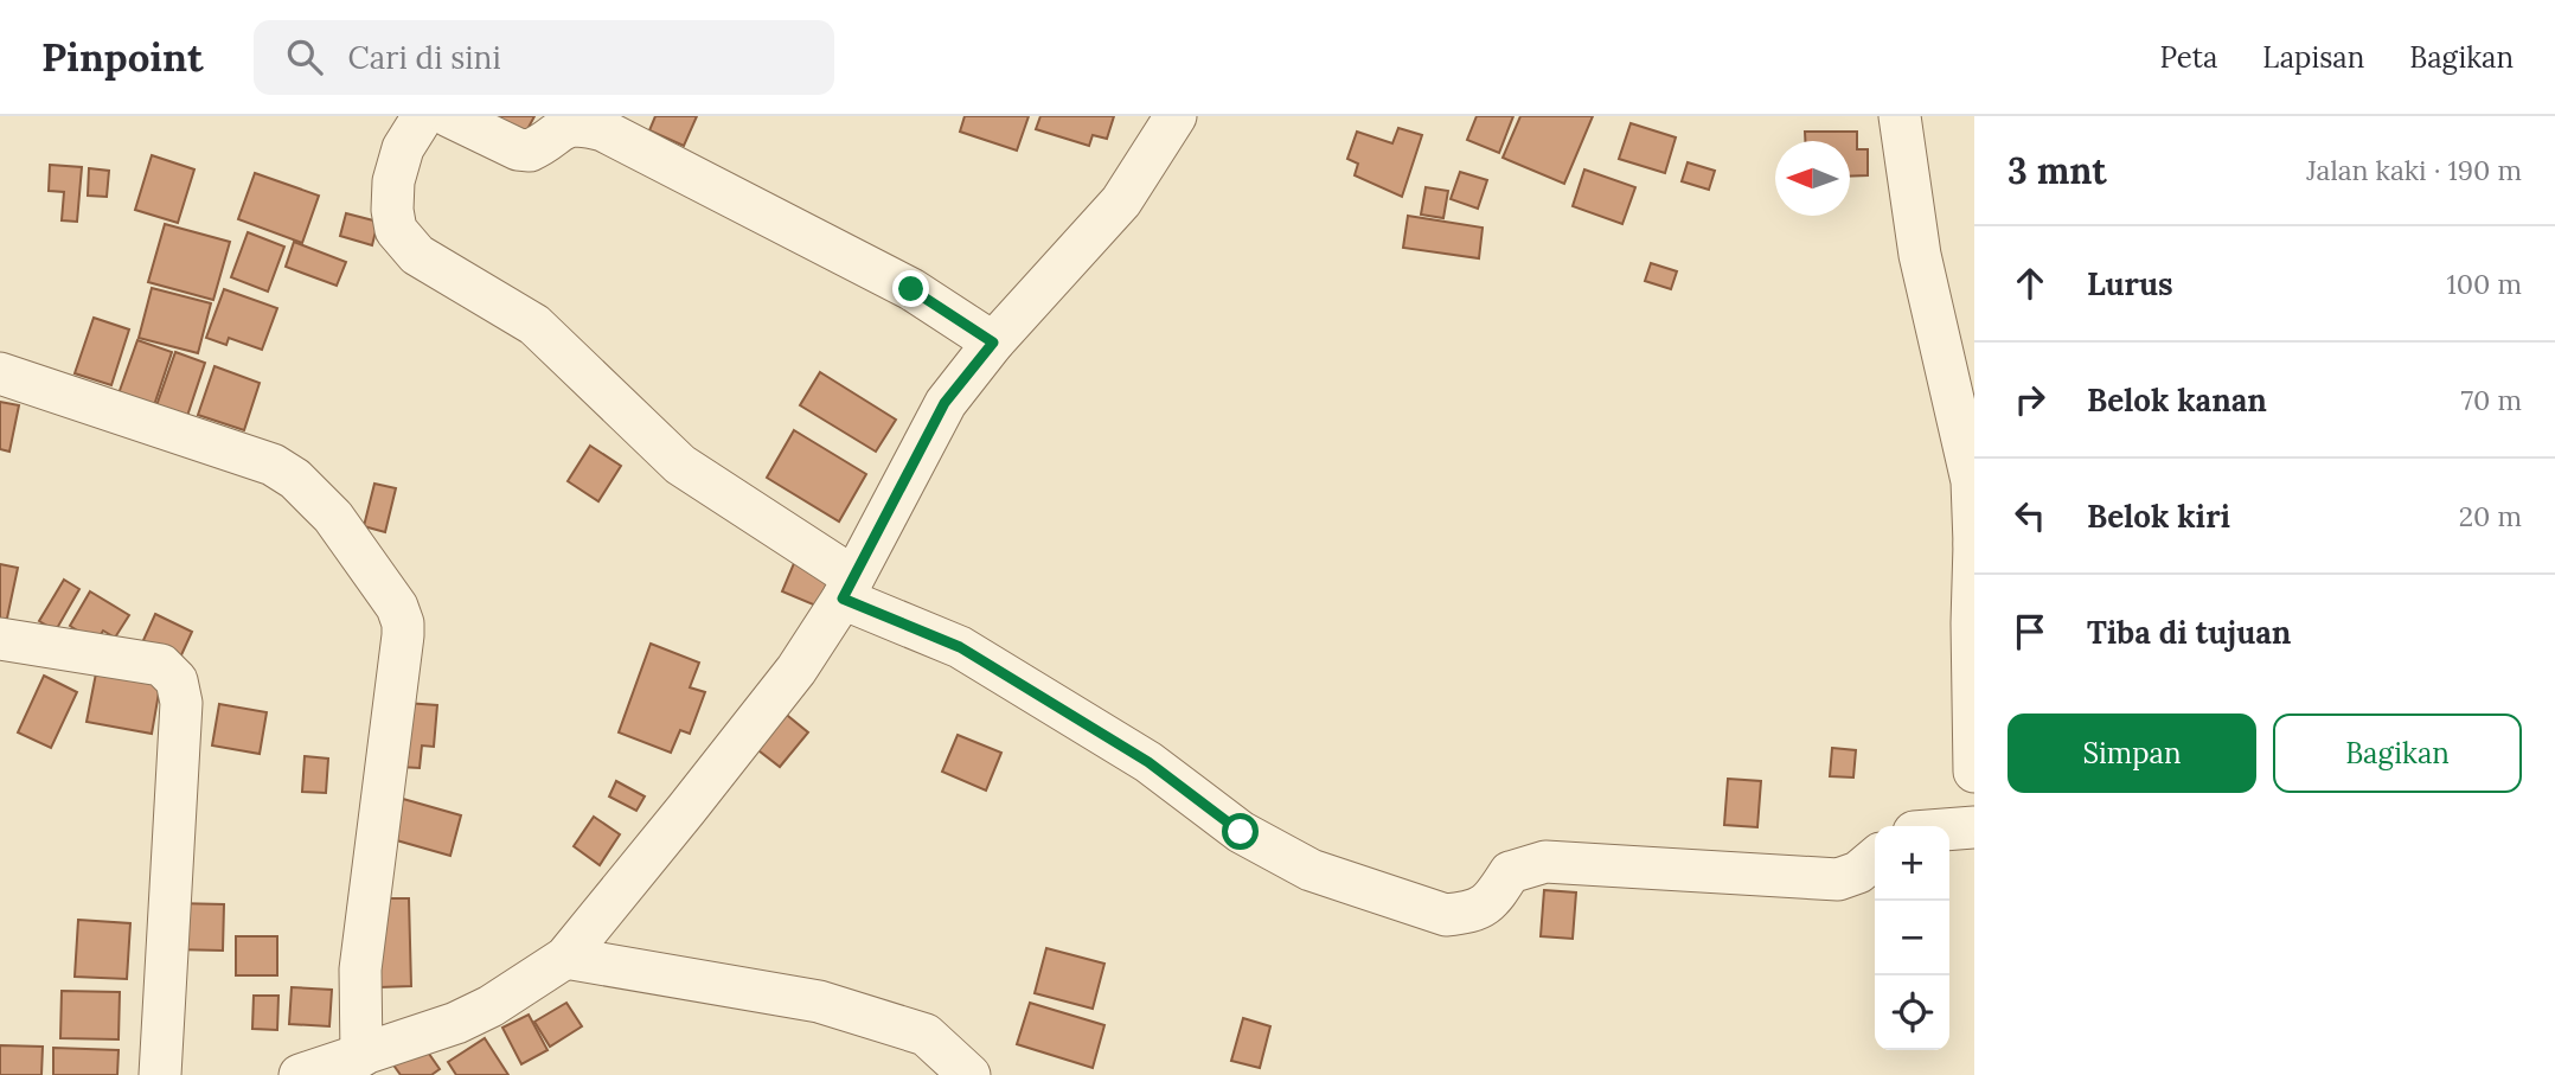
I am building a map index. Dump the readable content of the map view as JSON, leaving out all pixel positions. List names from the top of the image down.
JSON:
{
  "north": "left",
  "page": {
    "header": "Pinpoint",
    "search": "Cari di sini",
    "nav": ["Peta", "Lapisan", "Bagikan"],
    "heading": ["3 mnt", "Jalan kaki · 190 m"],
    "list": [
      ["Lurus", "100 m"],
      ["Belok kanan", "70 m"],
      ["Belok kiri", "20 m"],
      "Tiba di tujuan"
    ],
    "buttons": ["Simpan", "Bagikan"],
    "map_buttons": ["+", "−"]
  }
}
